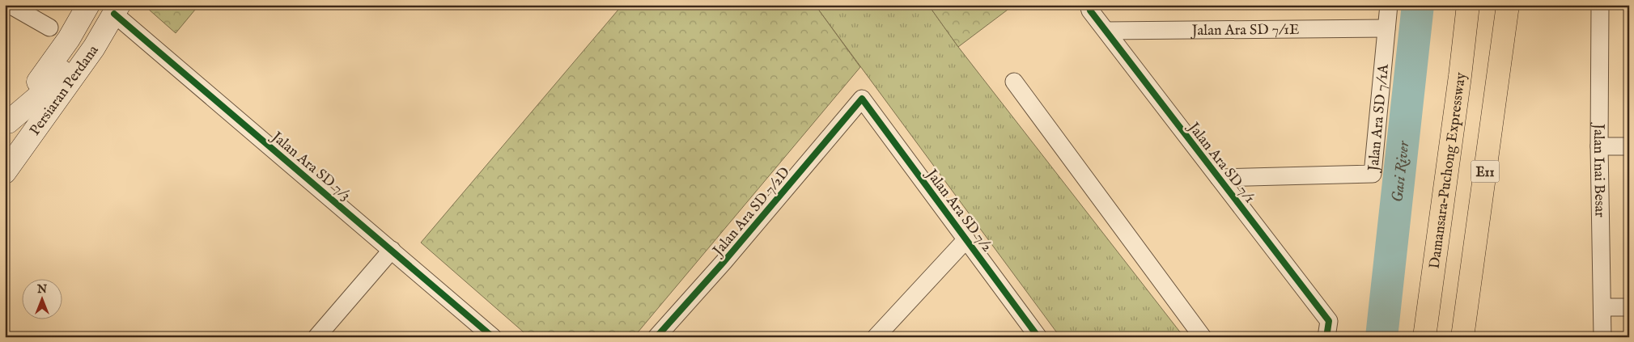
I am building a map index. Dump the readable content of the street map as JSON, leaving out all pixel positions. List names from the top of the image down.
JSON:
{
  "streets": {
    "highway": ["Damansara–Puchong Expressway", "E11"],
    "main road": ["Persiaran Perdana"],
    "street": [
      "Jalan Ara SD 7/1E",
      "Jalan Ara SD 7/1A",
      "Jalan Ara SD 7/1",
      "Jalan Ara SD 7/3",
      "Jalan Inai Besar",
      "Jalan Ara SD 7/2",
      "Jalan Ara SD 7/2D"
    ]
  },
  "crossings": [
    ["Jalan Ara SD 7/1E", "Jalan Ara SD 7/1A"],
    ["Jalan Ara SD 7/1E", "Jalan Ara SD 7/1"],
    ["Persiaran Perdana", "Jalan Ara SD 7/3"],
    ["Jalan Ara SD 7/1A", "Jalan Ara SD 7/1"],
    ["Jalan Ara SD 7/2", "Jalan Ara SD 7/2D"]
  ],
  "water": ["Gasi River"],
  "north": "top"
}
